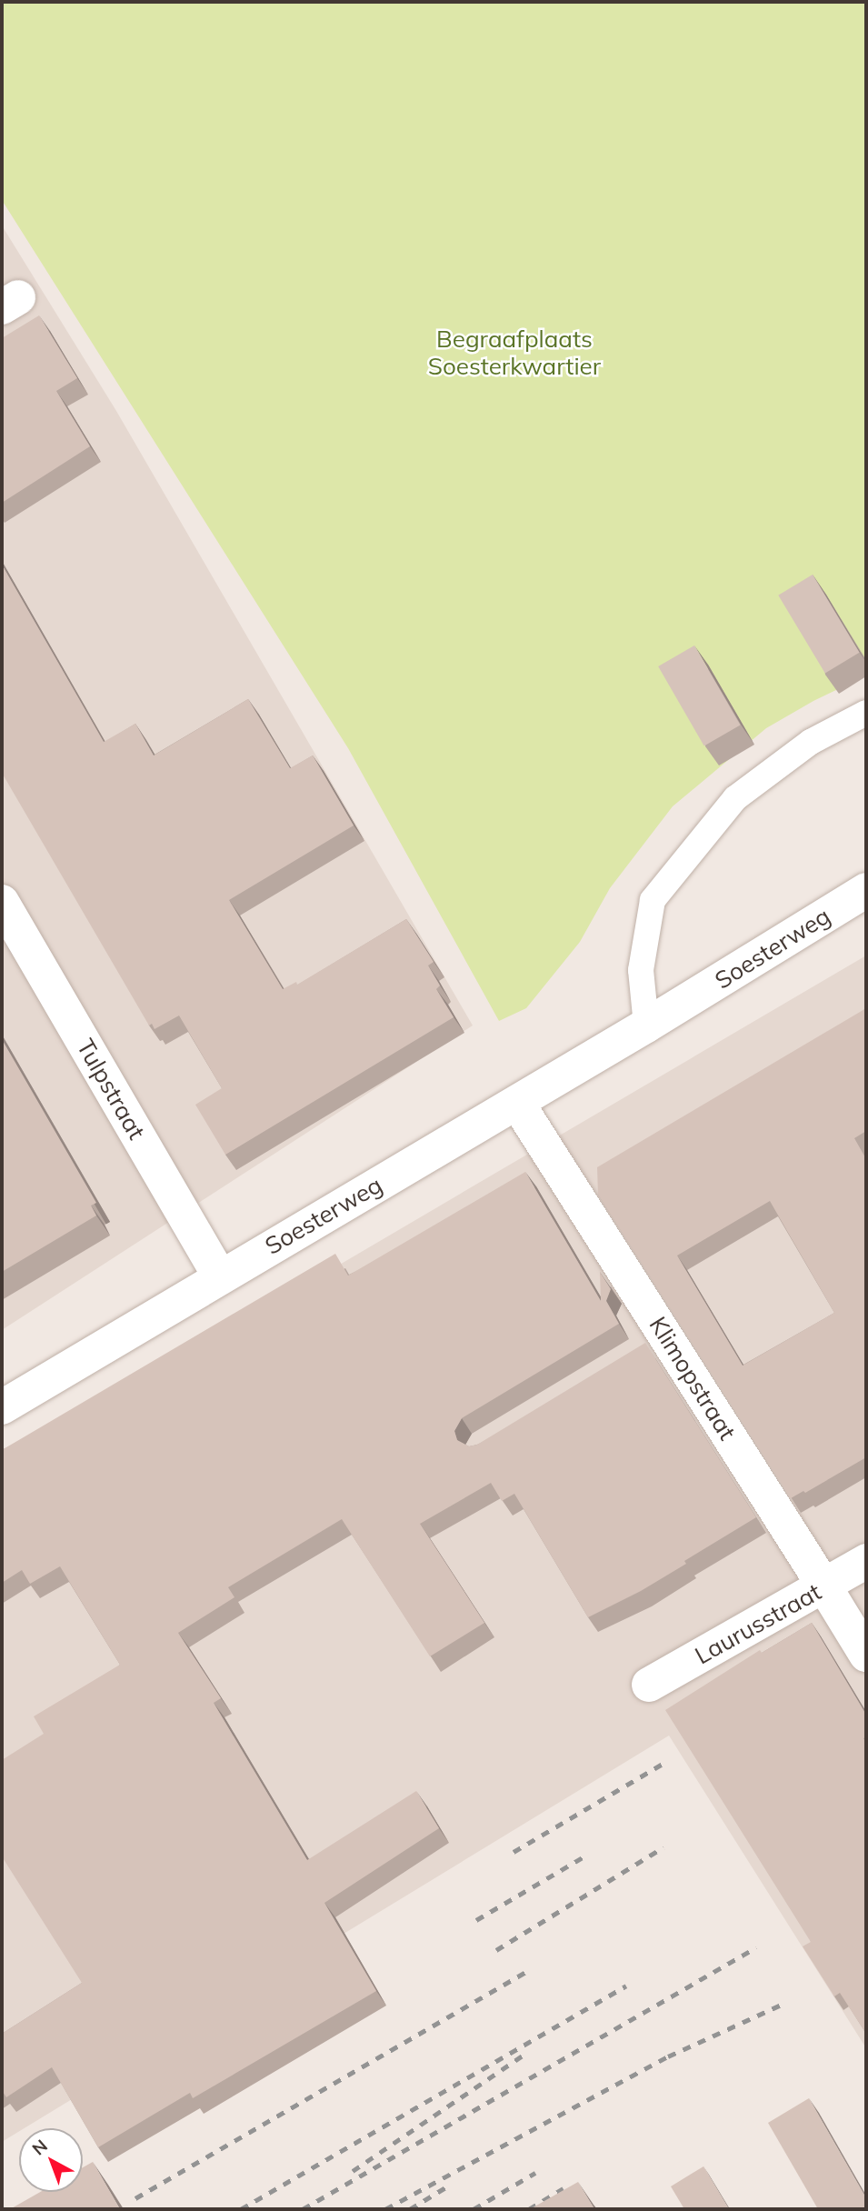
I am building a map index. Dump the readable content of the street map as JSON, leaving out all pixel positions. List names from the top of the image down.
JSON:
{
  "streets": {
    "street": [
      "Soesterweg",
      "Tulpstraat",
      "Klimopstraat",
      "Laurusstraat"
    ]
  },
  "crossings": [
    ["Soesterweg", "Tulpstraat"],
    ["Soesterweg", "Klimopstraat"],
    ["Klimopstraat", "Laurusstraat"]
  ],
  "parks": ["Begraafplaats Soesterkwartier"],
  "north": "top left"
}
